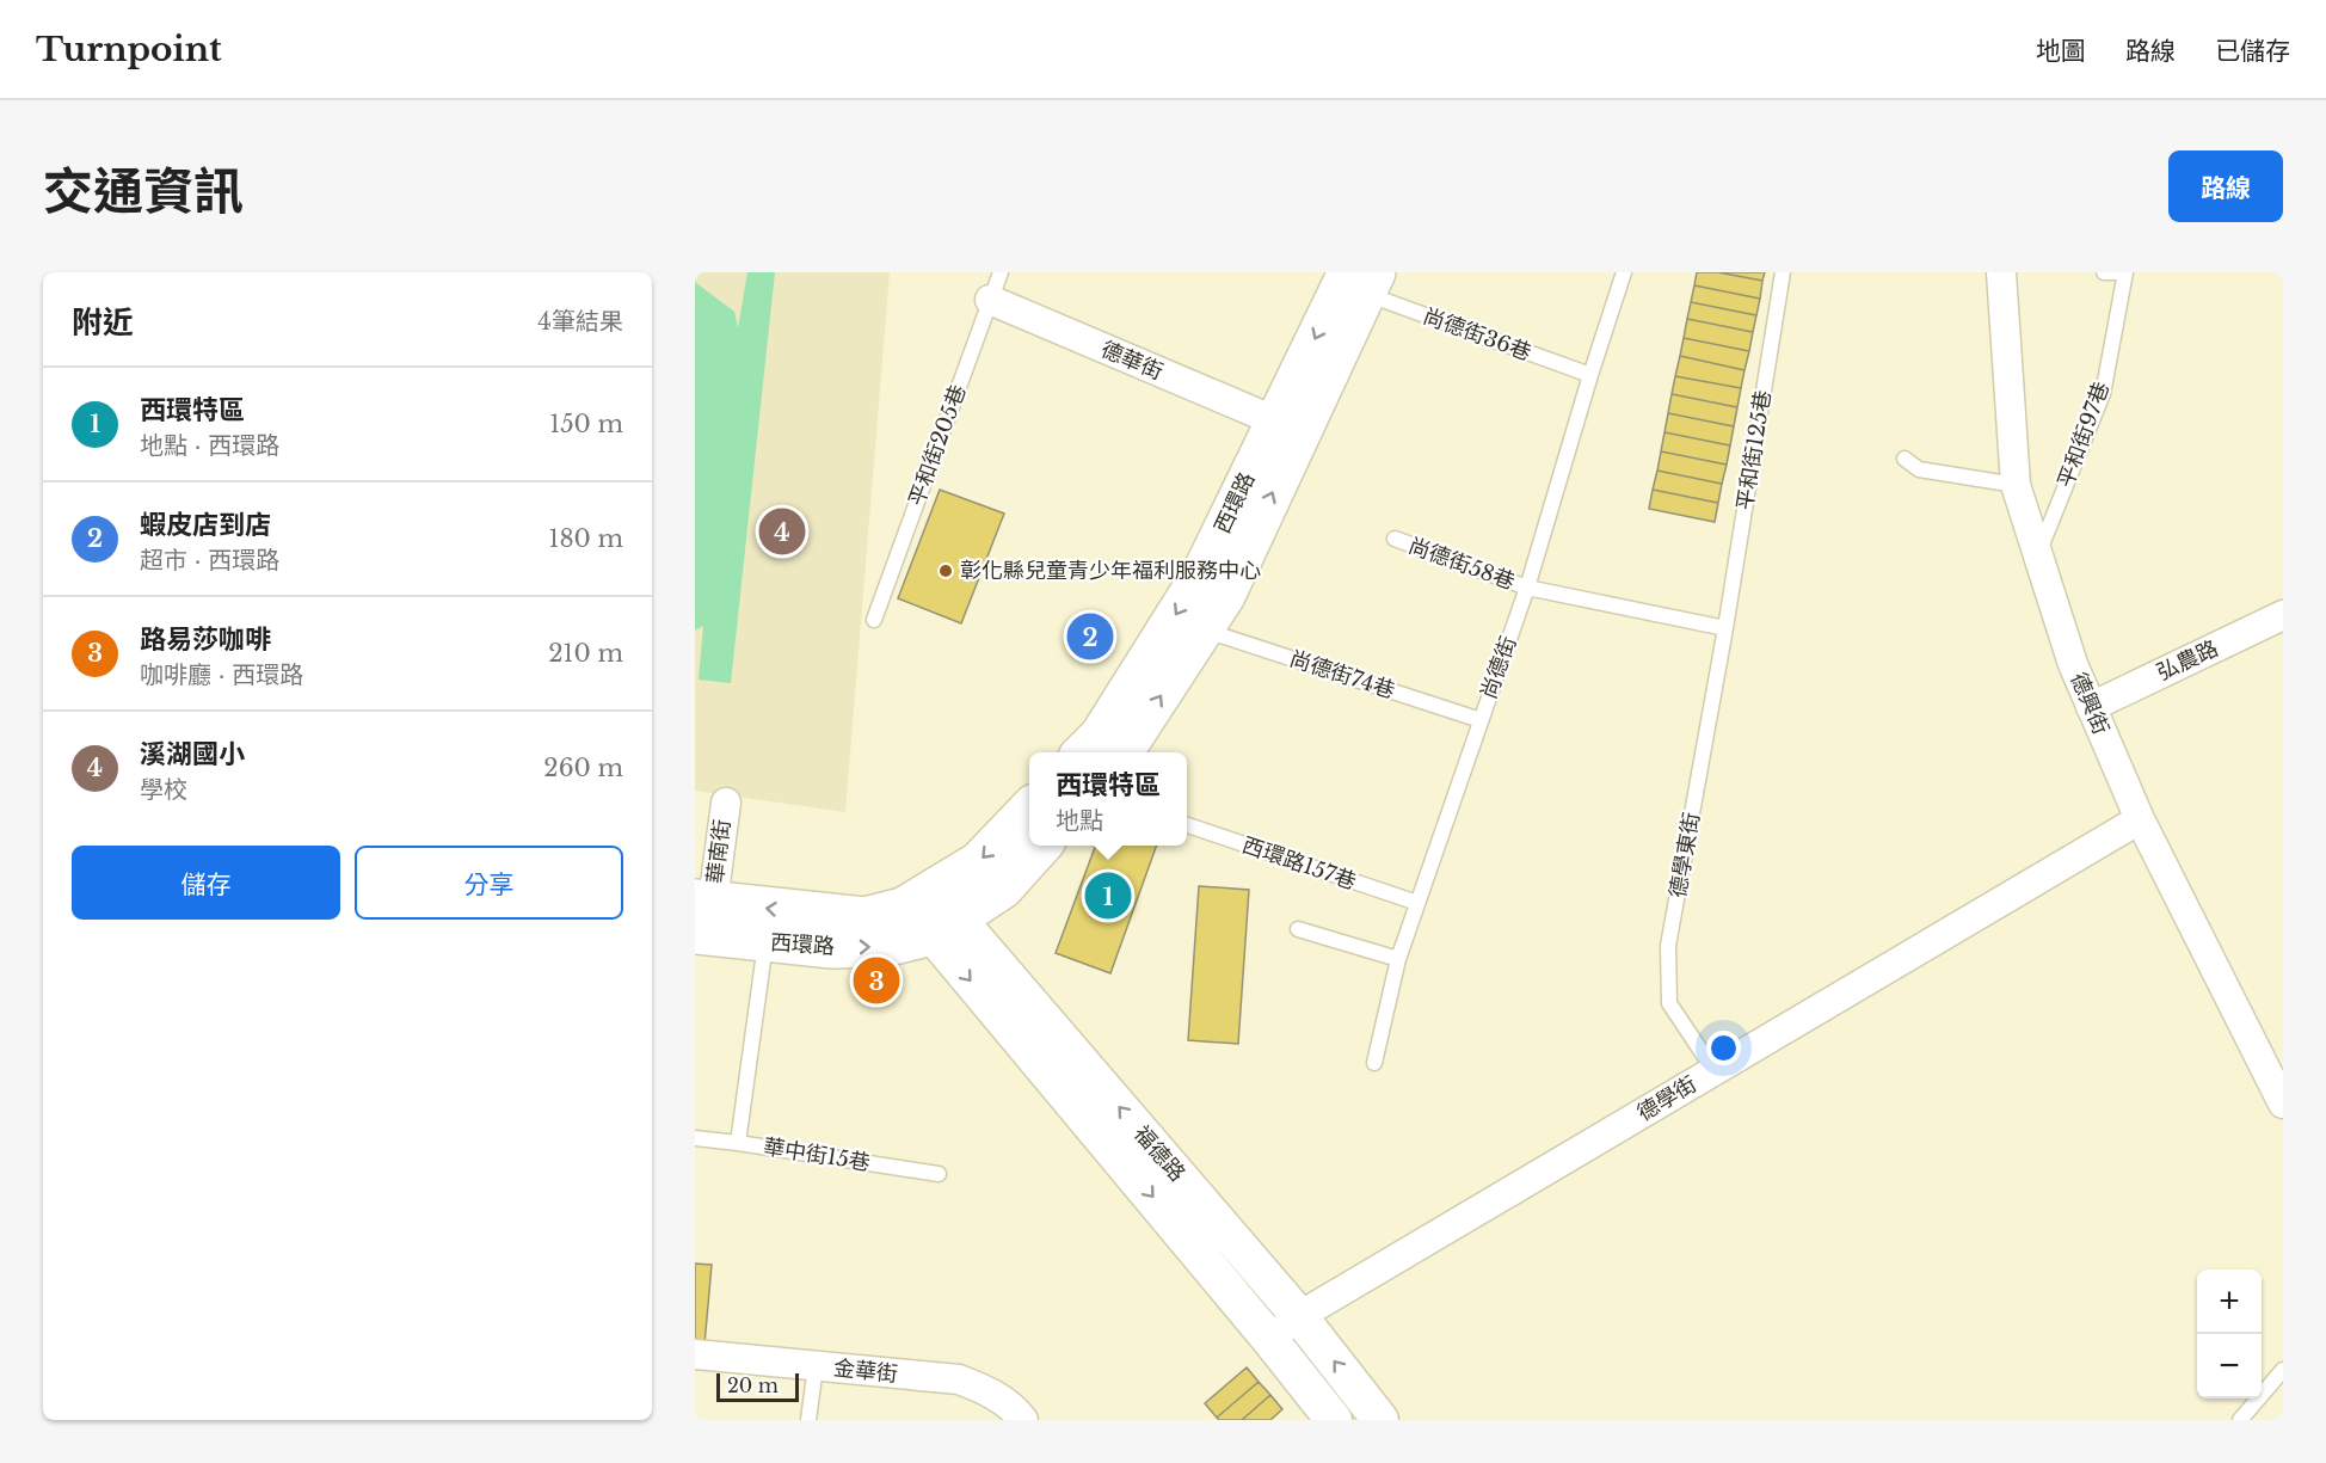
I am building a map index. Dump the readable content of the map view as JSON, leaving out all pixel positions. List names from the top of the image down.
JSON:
{
  "streets": {
    "main road": ["西環路"],
    "street": [
      "德華街",
      "弘農路",
      "德興街",
      "華南街",
      "德學街",
      "福德路",
      "金華街"
    ],
    "lane": [
      "尚德街36巷",
      "平和街97巷",
      "平和街205巷",
      "平和街125巷",
      "尚德街58巷",
      "尚德街",
      "尚德街74巷",
      "德學東街",
      "西環路157巷",
      "華中街15巷"
    ]
  },
  "crossings": [
    ["尚德街36巷", "西環路"],
    ["尚德街36巷", "尚德街"],
    ["德華街", "平和街205巷"],
    ["德華街", "西環路"],
    ["平和街97巷", "德興街"],
    ["平和街125巷", "尚德街58巷"],
    ["平和街125巷", "德學東街"],
    ["西環路", "尚德街74巷"],
    ["西環路", "華南街"],
    ["西環路", "福德路"],
    ["尚德街58巷", "尚德街"],
    ["尚德街58巷", "德學東街"],
    ["弘農路", "德興街"],
    ["尚德街", "尚德街74巷"],
    ["尚德街", "西環路157巷"],
    ["德興街", "德學街"],
    ["德學東街", "德學街"],
    ["德學街", "福德路"]
  ],
  "places": ["彰化縣兒童青少年福利服務中心"],
  "scale_bar": "20 m",
  "page": {
    "header": "Turnpoint",
    "nav": ["地圖", "路線", "已儲存"],
    "title": "交通資訊",
    "buttons": [
      "路線",
      ["儲存", "分享"]
    ],
    "heading": ["附近", "4筆結果"],
    "list": [
      {
        "mark": "1",
        "name": "西環特區",
        "note": "地點 · 西環路",
        "value": "150 m"
      },
      {
        "mark": "2",
        "name": "蝦皮店到店",
        "note": "超市 · 西環路",
        "value": "180 m"
      },
      {
        "mark": "3",
        "name": "路易莎咖啡",
        "note": "咖啡廳 · 西環路",
        "value": "210 m"
      },
      {
        "mark": "4",
        "name": "溪湖國小",
        "note": "學校",
        "value": "260 m"
      }
    ],
    "pins": [
      "4",
      "2",
      "1",
      "3"
    ],
    "popup": ["西環特區", "地點"],
    "map_buttons": ["+", "−"],
    "scale": "20 m"
  }
}
